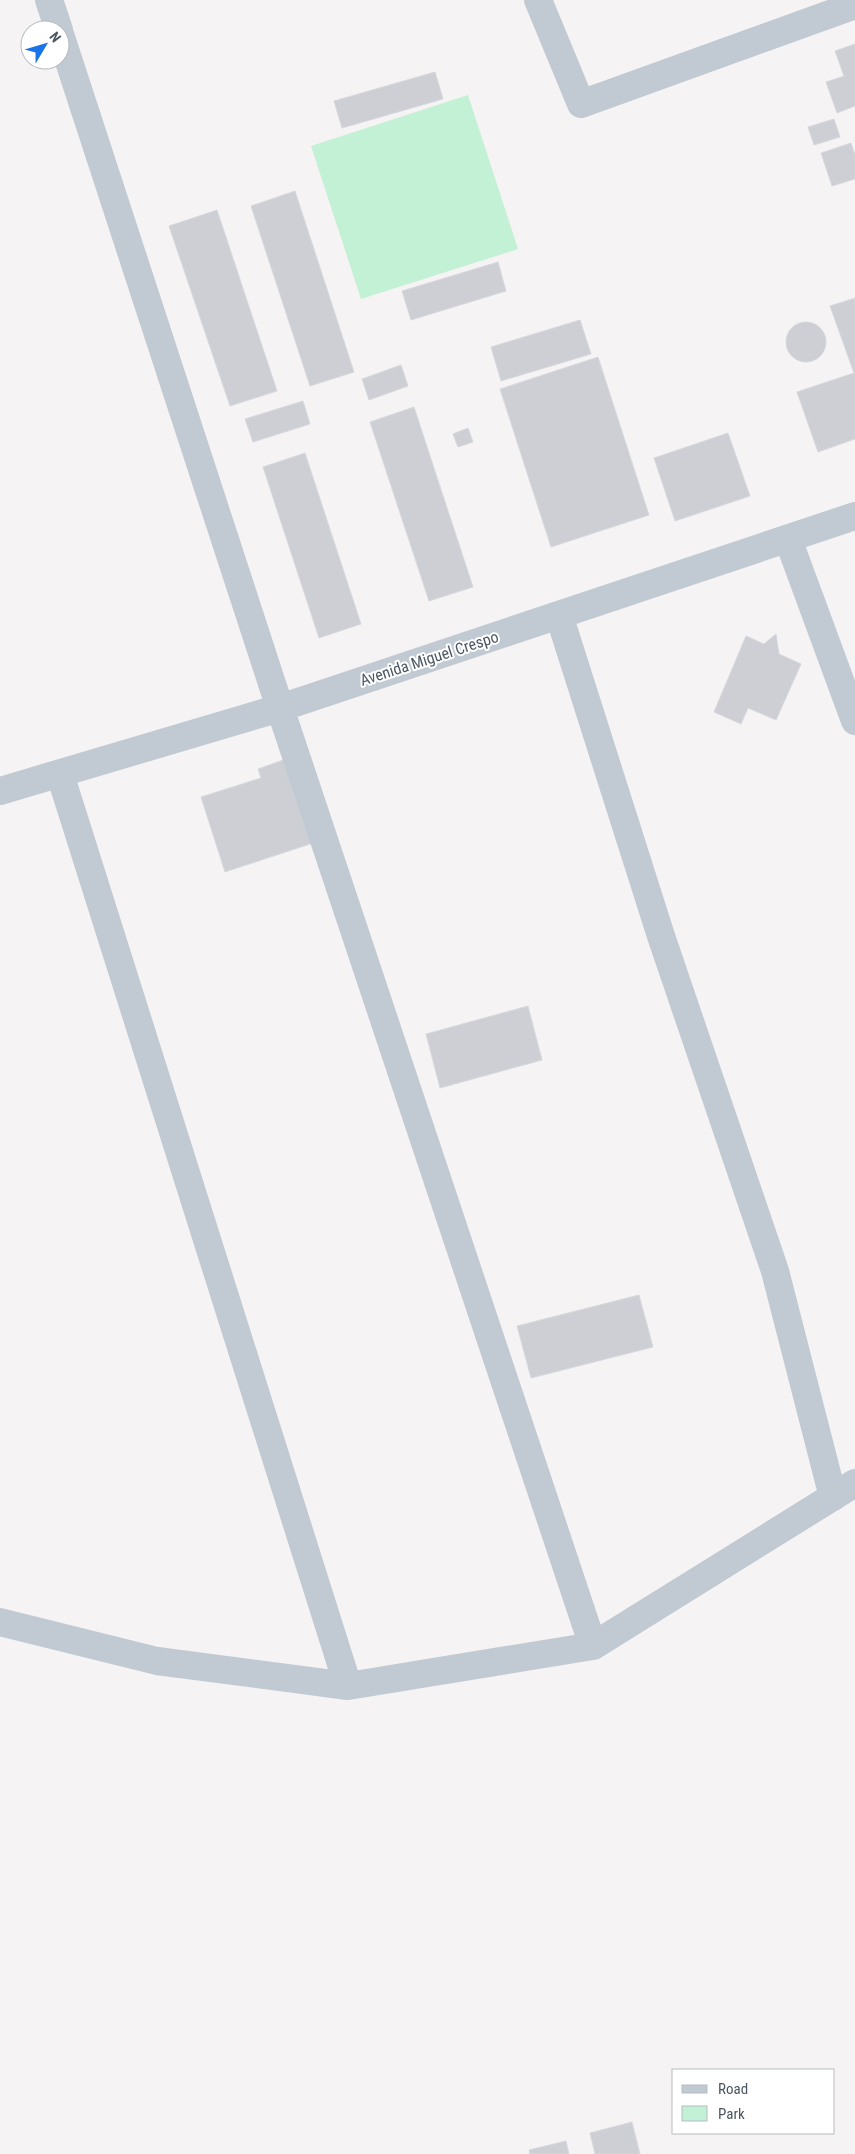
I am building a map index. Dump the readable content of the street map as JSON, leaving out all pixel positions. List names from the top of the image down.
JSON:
{
  "streets": {
    "street": ["Avenida Miguel Crespo"]
  },
  "legend": ["Road", "Park"],
  "north": "top right"
}
